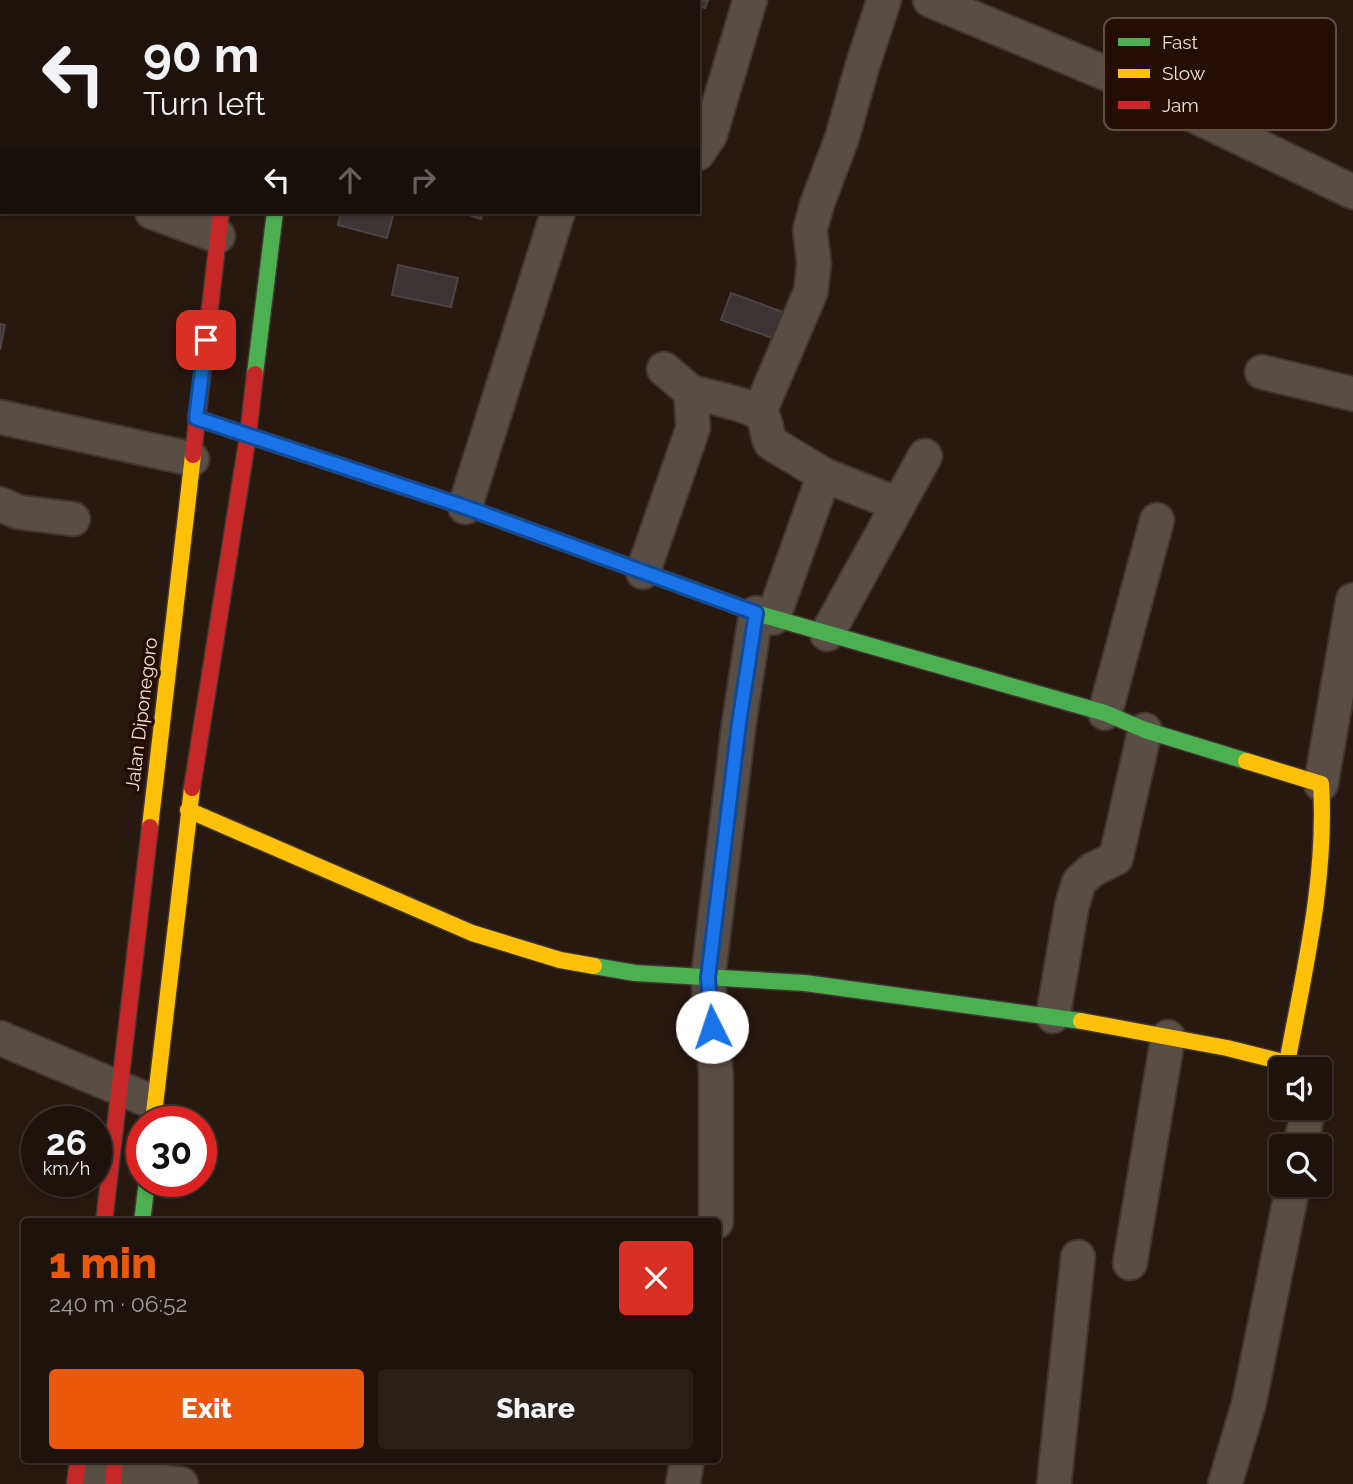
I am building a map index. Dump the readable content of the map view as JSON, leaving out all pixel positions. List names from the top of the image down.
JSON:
{
  "streets": {
    "street": ["Jalan Diponegoro"]
  },
  "legend": ["Fast", "Slow", "Jam"],
  "page": {
    "turn": ["90 m", "Turn left"],
    "speed": "26 km/h",
    "limit": "30",
    "heading": ["1 min", "240 m · 06:52"],
    "buttons": ["Exit", "Share"]
  }
}
